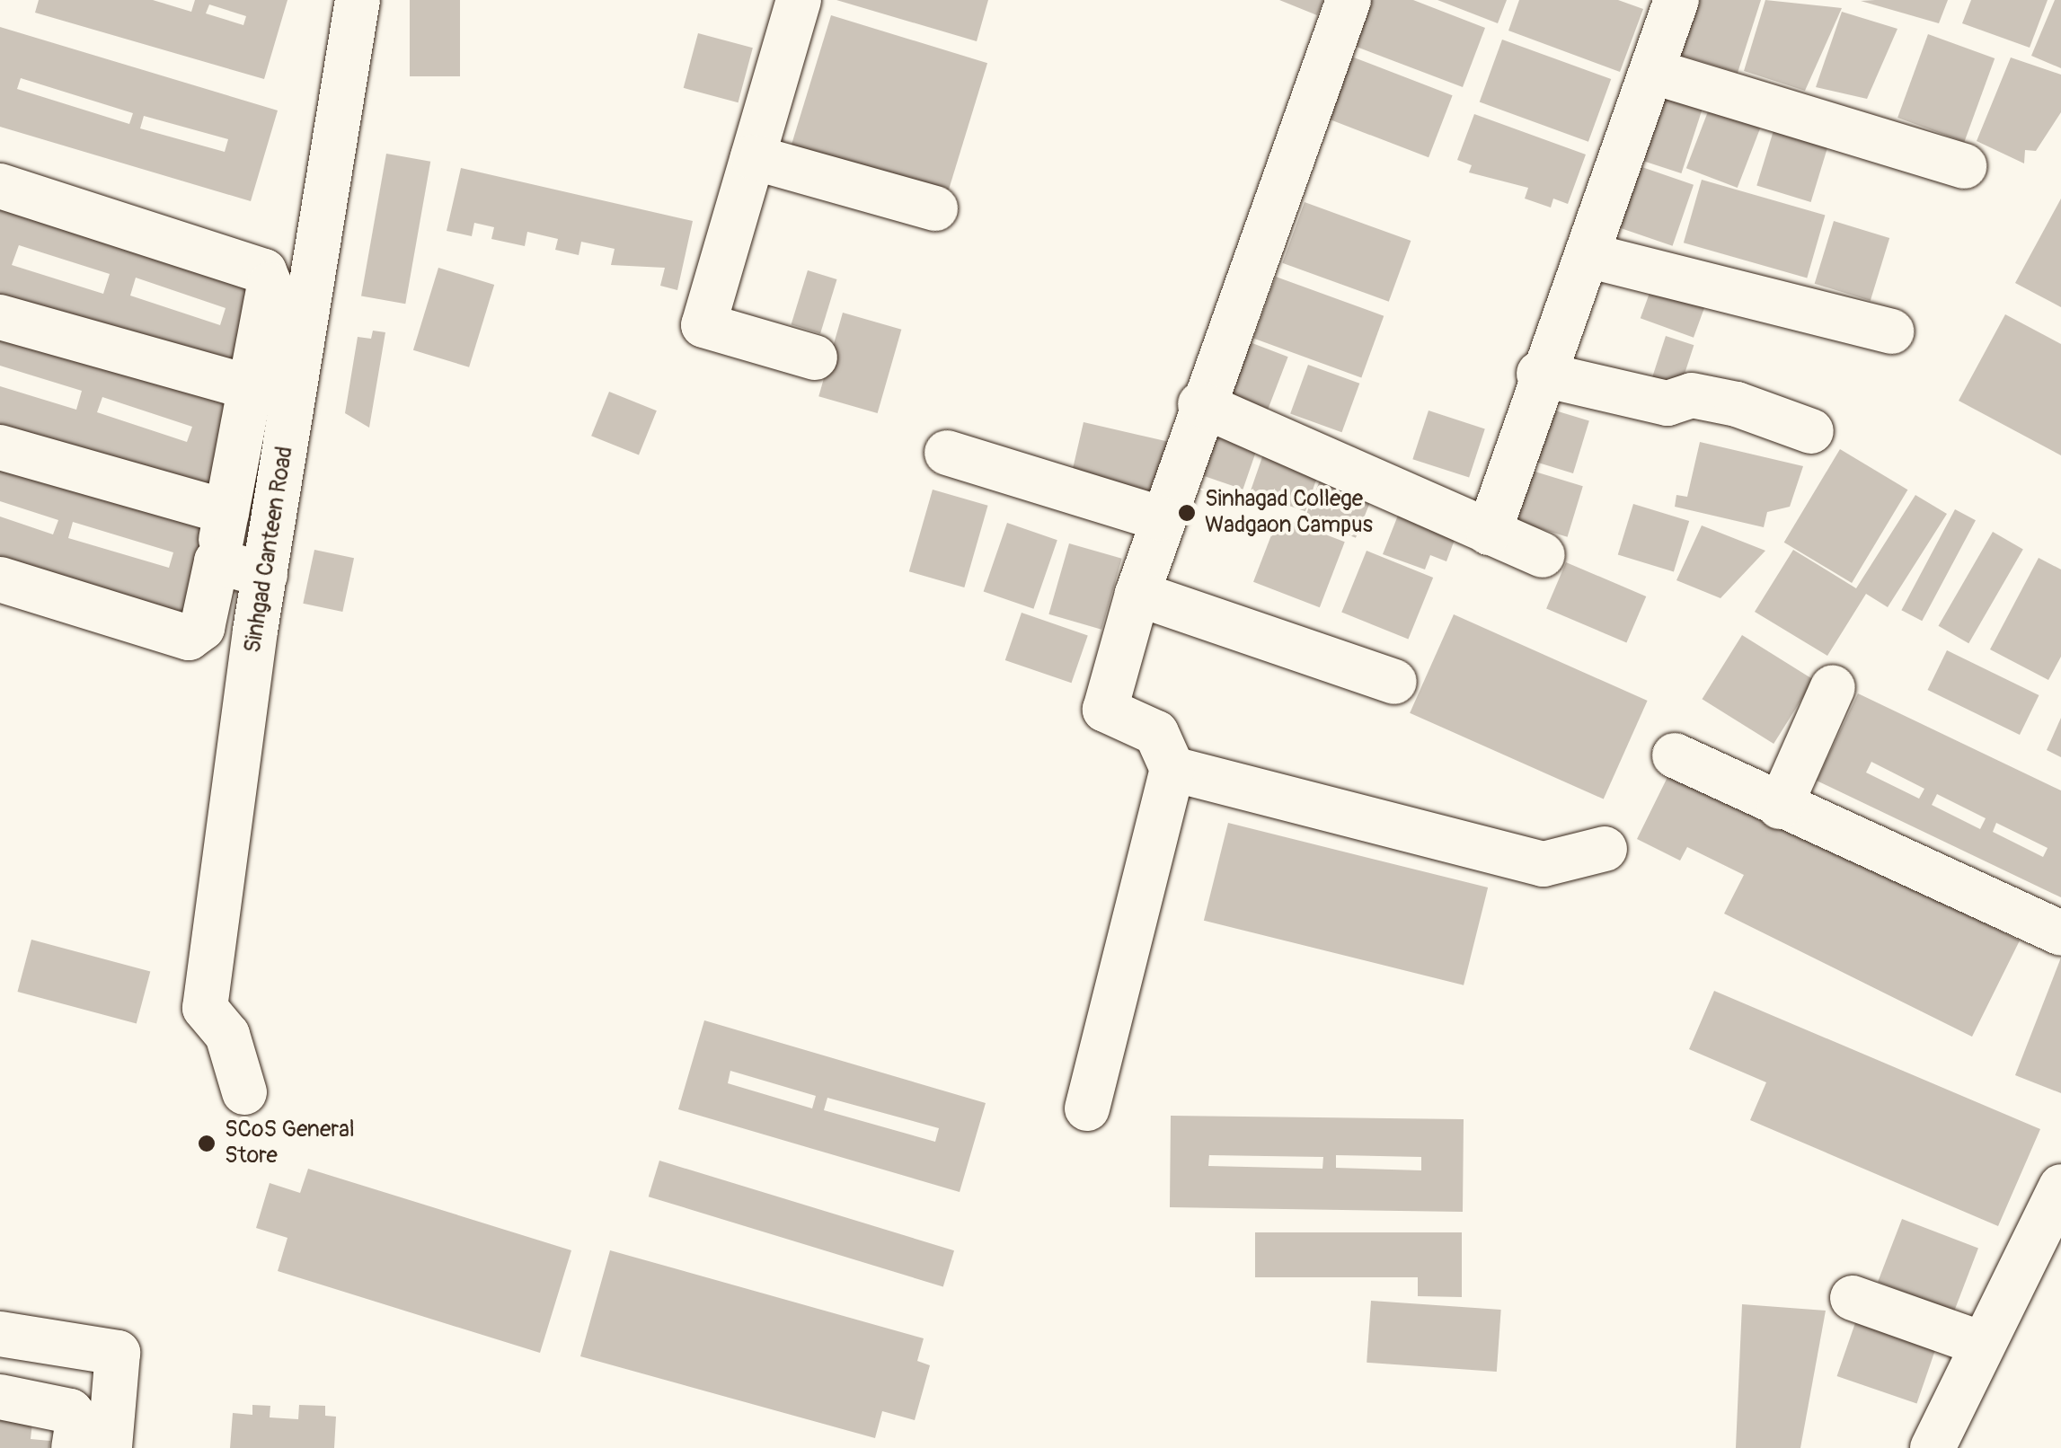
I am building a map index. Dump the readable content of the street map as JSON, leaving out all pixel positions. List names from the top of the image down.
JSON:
{
  "streets": {
    "street": ["Sinhgad Canteen Road"]
  },
  "places": ["Sinhagad College Wadgaon Campus", "SCoS General Store"]
}
